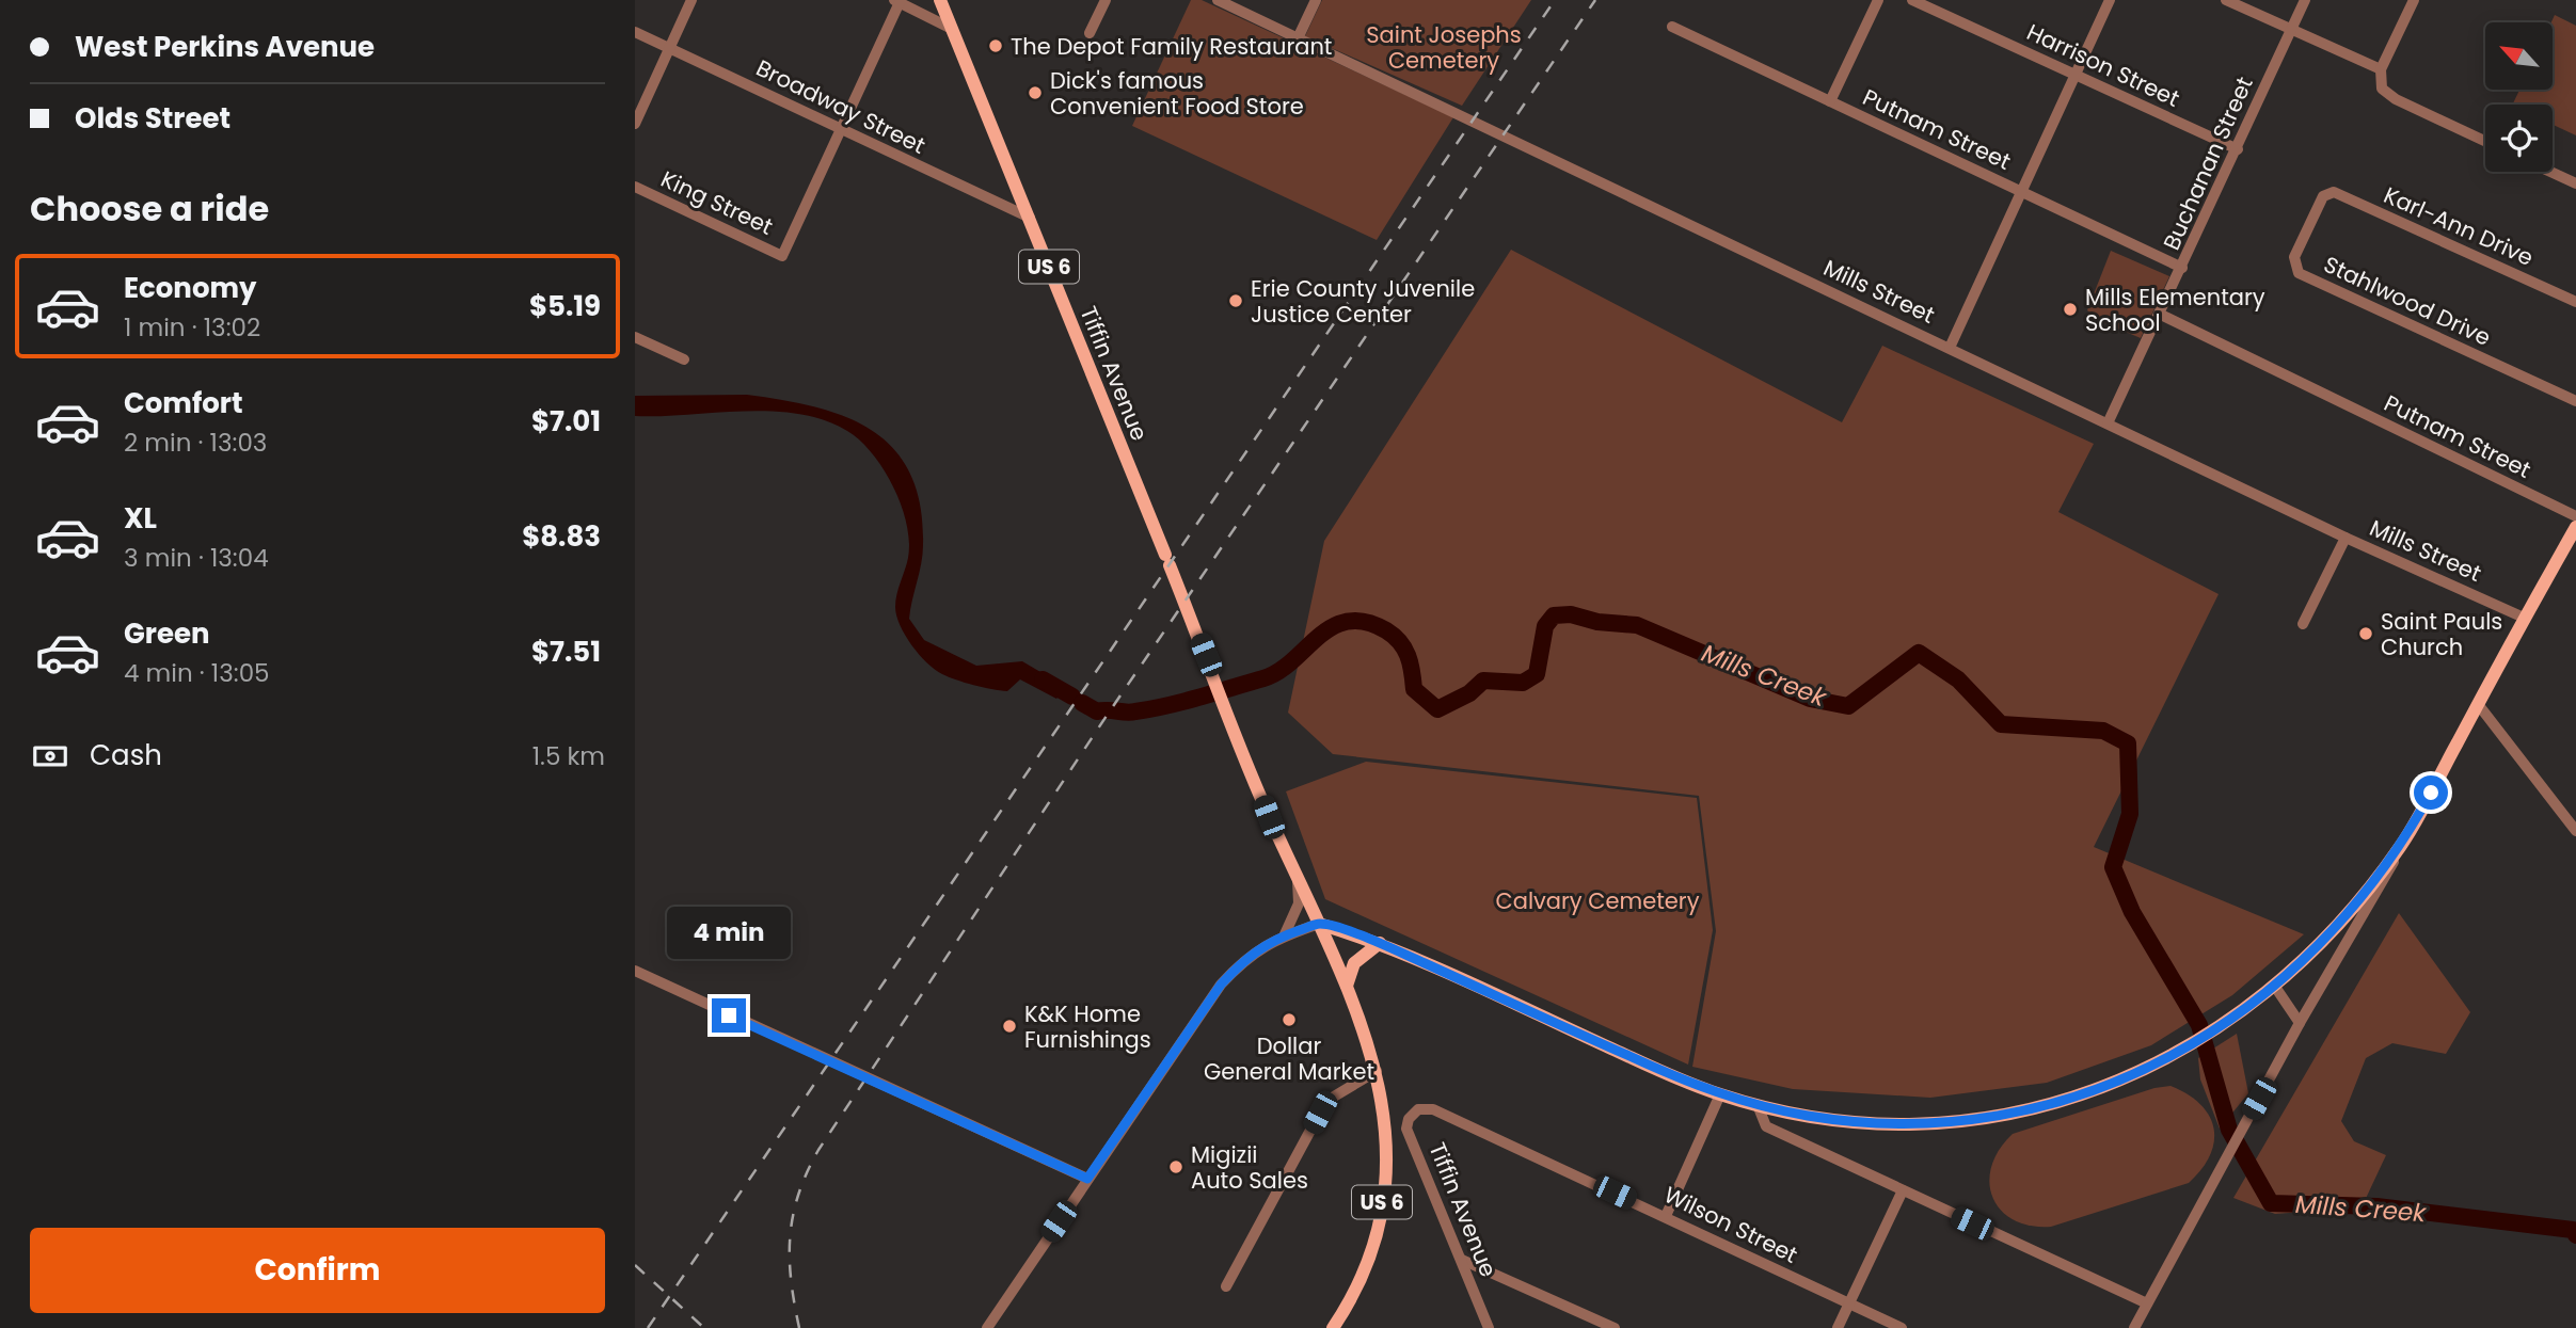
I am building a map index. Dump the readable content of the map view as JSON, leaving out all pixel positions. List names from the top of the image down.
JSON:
{
  "streets": {
    "main road": ["US 6", "Tiffin Avenue"],
    "street": [
      "Harrison Street",
      "Broadway Street",
      "Putnam Street",
      "Buchanan Street",
      "King Street",
      "Karl-Ann Drive",
      "Mills Street",
      "Stahlwood Drive",
      "Wilson Street"
    ]
  },
  "crossings": [
    ["Harrison Street", "Buchanan Street"],
    ["Broadway Street", "King Street"],
    ["Broadway Street", "Tiffin Avenue"],
    ["Putnam Street", "Buchanan Street"],
    ["Buchanan Street", "Mills Street"],
    ["Karl-Ann Drive", "Stahlwood Drive"],
    ["US 6", "Tiffin Avenue"],
    ["Tiffin Avenue", "Wilson Street"]
  ],
  "water": ["Mills Creek"],
  "parks": ["Saint Josephs Cemetery", "Calvary Cemetery"],
  "places": [
    "The Depot Family Restaurant",
    "Dick's famous Convenient Food Store",
    "Erie County Juvenile Justice Center",
    "Mills Elementary School",
    "Saint Pauls Church",
    "Dollar General Market",
    "K&K Home Furnishings",
    "Migizii Auto Sales"
  ],
  "north": "top left",
  "page": {
    "banner": ["West Perkins Avenue", "Olds Street"],
    "heading": "Choose a ride",
    "list": [
      {
        "name": "Economy",
        "note": "1 min · 13:02",
        "value": "$5.19"
      },
      {
        "name": "Comfort",
        "note": "2 min · 13:03",
        "value": "$7.01"
      },
      {
        "name": "XL",
        "note": "3 min · 13:04",
        "value": "$8.83"
      },
      {
        "name": "Green",
        "note": "4 min · 13:05",
        "value": "$7.51"
      }
    ],
    "pay": ["Cash", "1.5 km"],
    "bubble": "4 min",
    "buttons": "Confirm"
  }
}
